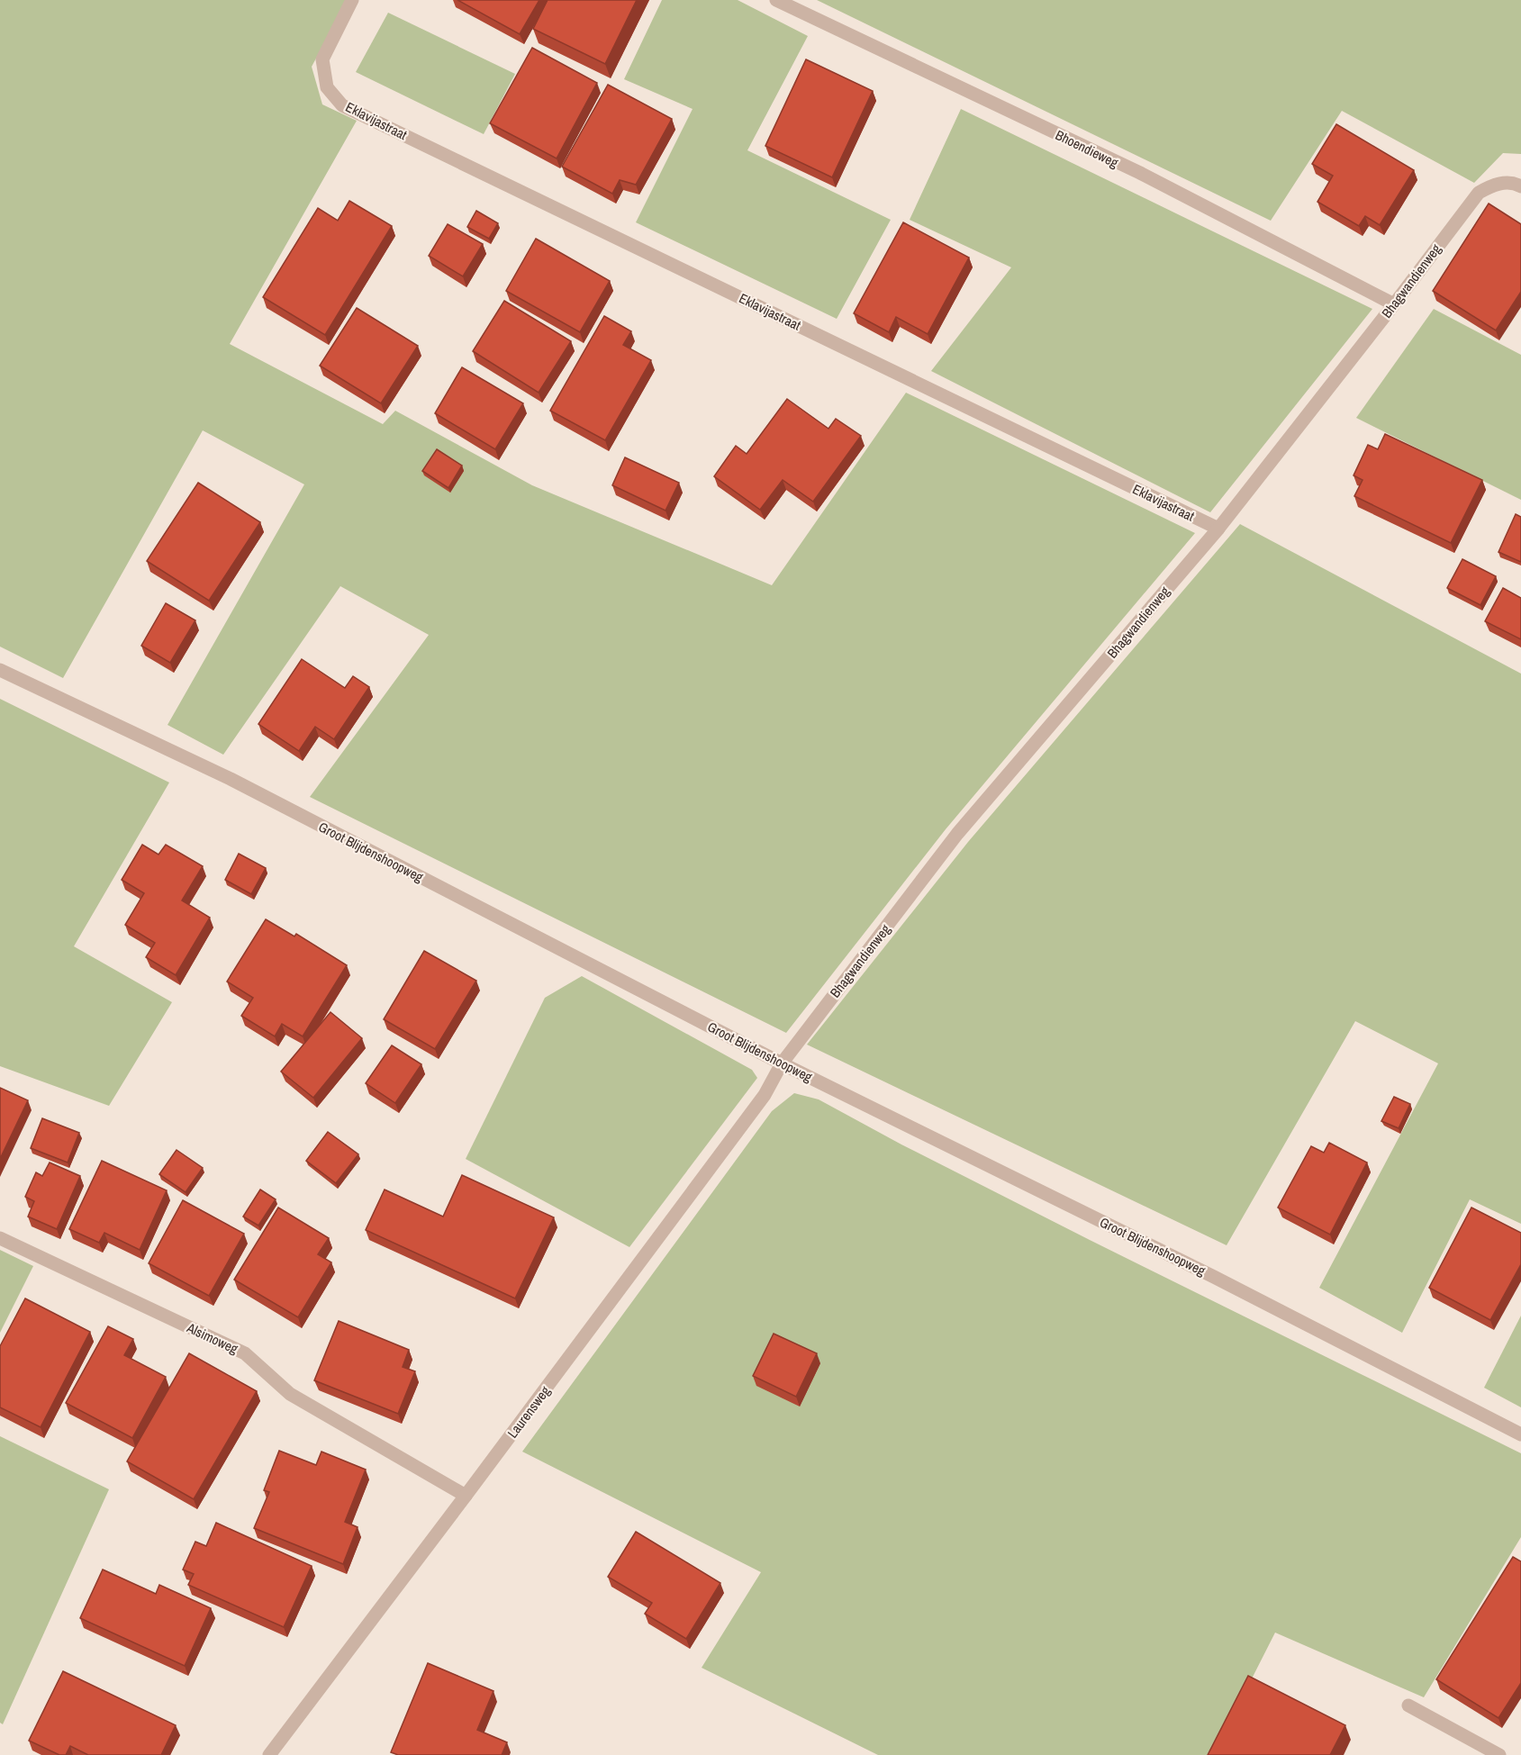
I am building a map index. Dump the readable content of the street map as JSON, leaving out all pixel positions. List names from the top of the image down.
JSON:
{
  "streets": {
    "street": [
      "Eklavijastraat",
      "Bhoendieweg",
      "Bhagwandienweg",
      "Groot Blijdenshoopweg",
      "Alsimoweg",
      "Laurensweg"
    ]
  },
  "crossings": [
    ["Eklavijastraat", "Bhagwandienweg"],
    ["Bhoendieweg", "Bhagwandienweg"],
    ["Bhagwandienweg", "Groot Blijdenshoopweg"],
    ["Bhagwandienweg", "Laurensweg"],
    ["Groot Blijdenshoopweg", "Laurensweg"],
    ["Alsimoweg", "Laurensweg"]
  ]
}
